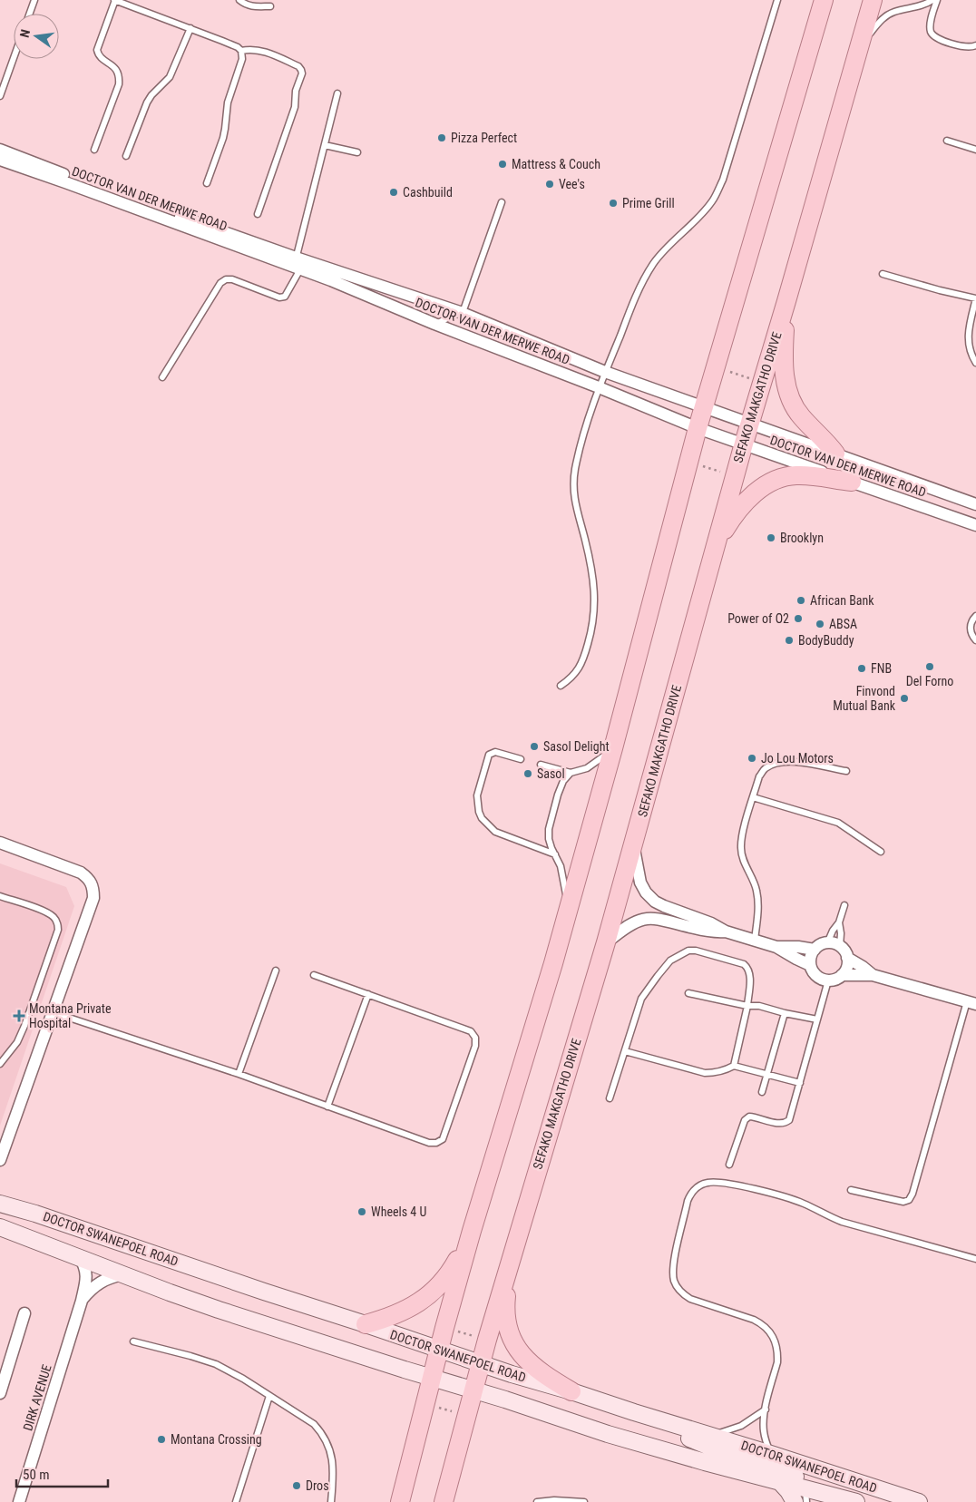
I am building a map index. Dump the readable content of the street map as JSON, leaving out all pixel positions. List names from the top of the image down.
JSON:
{
  "streets": {
    "main road": ["SEFAKO MAKGATHO DRIVE", "DOCTOR SWANEPOEL ROAD"],
    "street": ["DOCTOR VAN DER MERWE ROAD", "DIRK AVENUE"]
  },
  "crossings": [
    ["DOCTOR VAN DER MERWE ROAD", "SEFAKO MAKGATHO DRIVE"],
    ["SEFAKO MAKGATHO DRIVE", "DOCTOR SWANEPOEL ROAD"],
    ["DOCTOR SWANEPOEL ROAD", "DIRK AVENUE"]
  ],
  "places": {
    "other": [
      "Pizza Perfect",
      "Mattress & Couch",
      "Vee's",
      "Cashbuild",
      "Prime Grill",
      "Brooklyn",
      "African Bank",
      "Power of O2",
      "ABSA",
      "BodyBuddy",
      "Del Forno",
      "FNB",
      "Finvond Mutual Bank",
      "Sasol Delight",
      "Jo Lou Motors",
      "Sasol",
      "Wheels 4 U",
      "Montana Crossing",
      "Dros"
    ],
    "health": ["Montana Private Hospital"]
  },
  "scale_bar": "50 m",
  "north": "left"
}
